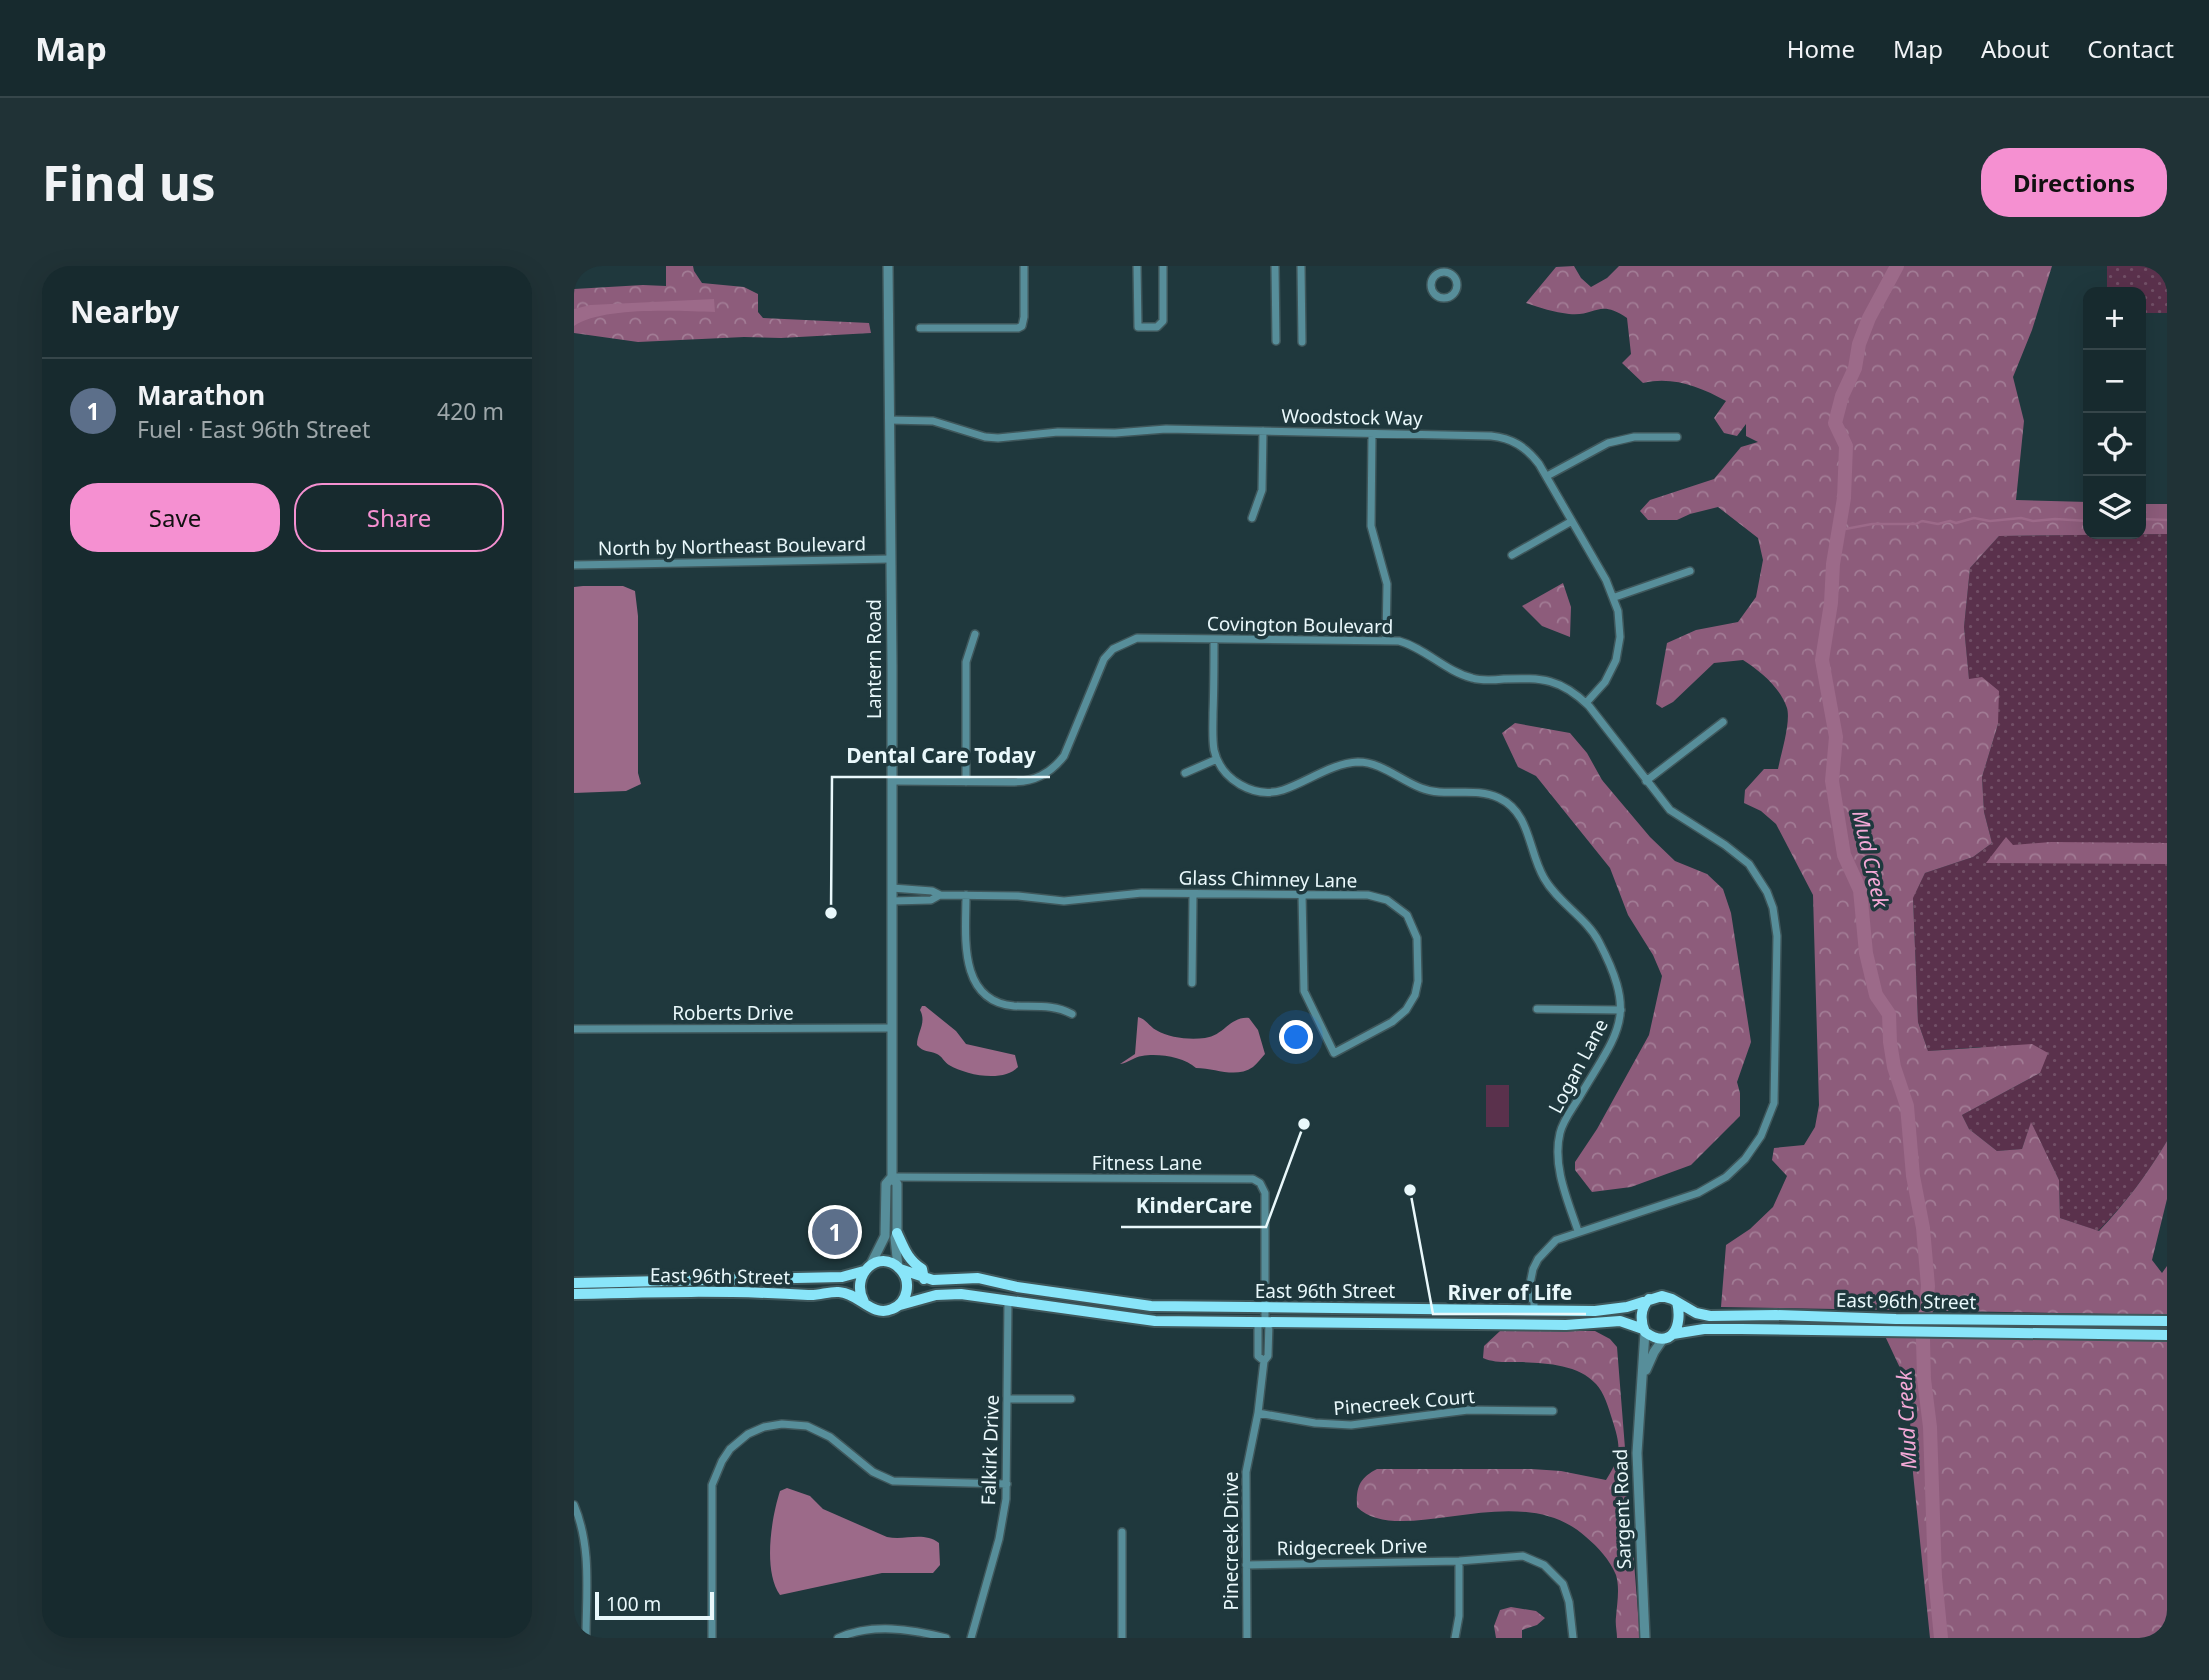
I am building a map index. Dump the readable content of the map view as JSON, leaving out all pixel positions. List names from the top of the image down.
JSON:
{
  "streets": {
    "main road": ["East 96th Street"],
    "street": [
      "Woodstock Way",
      "North by Northeast Boulevard",
      "Covington Boulevard",
      "Lantern Road",
      "Glass Chimney Lane",
      "Roberts Drive",
      "Logan Lane",
      "Fitness Lane",
      "Pinecreek Court",
      "Falkirk Drive",
      "Sargent Road",
      "Pinecreek Drive",
      "Ridgecreek Drive"
    ]
  },
  "crossings": [
    ["Woodstock Way", "Covington Boulevard"],
    ["Woodstock Way", "Lantern Road"],
    ["North by Northeast Boulevard", "Lantern Road"],
    ["Covington Boulevard", "Lantern Road"],
    ["Covington Boulevard", "Logan Lane"],
    ["Covington Boulevard", "East 96th Street"],
    ["Lantern Road", "Glass Chimney Lane"],
    ["Lantern Road", "Roberts Drive"],
    ["Lantern Road", "Fitness Lane"],
    ["Lantern Road", "East 96th Street"],
    ["Fitness Lane", "East 96th Street"],
    ["Fitness Lane", "Pinecreek Drive"],
    ["East 96th Street", "Falkirk Drive"],
    ["East 96th Street", "Sargent Road"],
    ["East 96th Street", "Pinecreek Drive"],
    ["Pinecreek Court", "Pinecreek Drive"],
    ["Pinecreek Drive", "Ridgecreek Drive"]
  ],
  "water": ["Mud Creek"],
  "places": ["Dental Care Today", "KinderCare", "River of Life"],
  "scale_bar": "100 m",
  "page": {
    "header": "Map",
    "nav": [
      "Home",
      "Map",
      "About",
      "Contact"
    ],
    "buttons": [
      "Directions",
      ["Save", "Share"]
    ],
    "title": "Find us",
    "heading": "Nearby",
    "map_buttons": ["+", "−"],
    "list": [
      {
        "mark": "1",
        "name": "Marathon",
        "note": "Fuel · East 96th Street",
        "value": "420 m"
      }
    ],
    "pins": "1",
    "scale": "100 m"
  }
}
